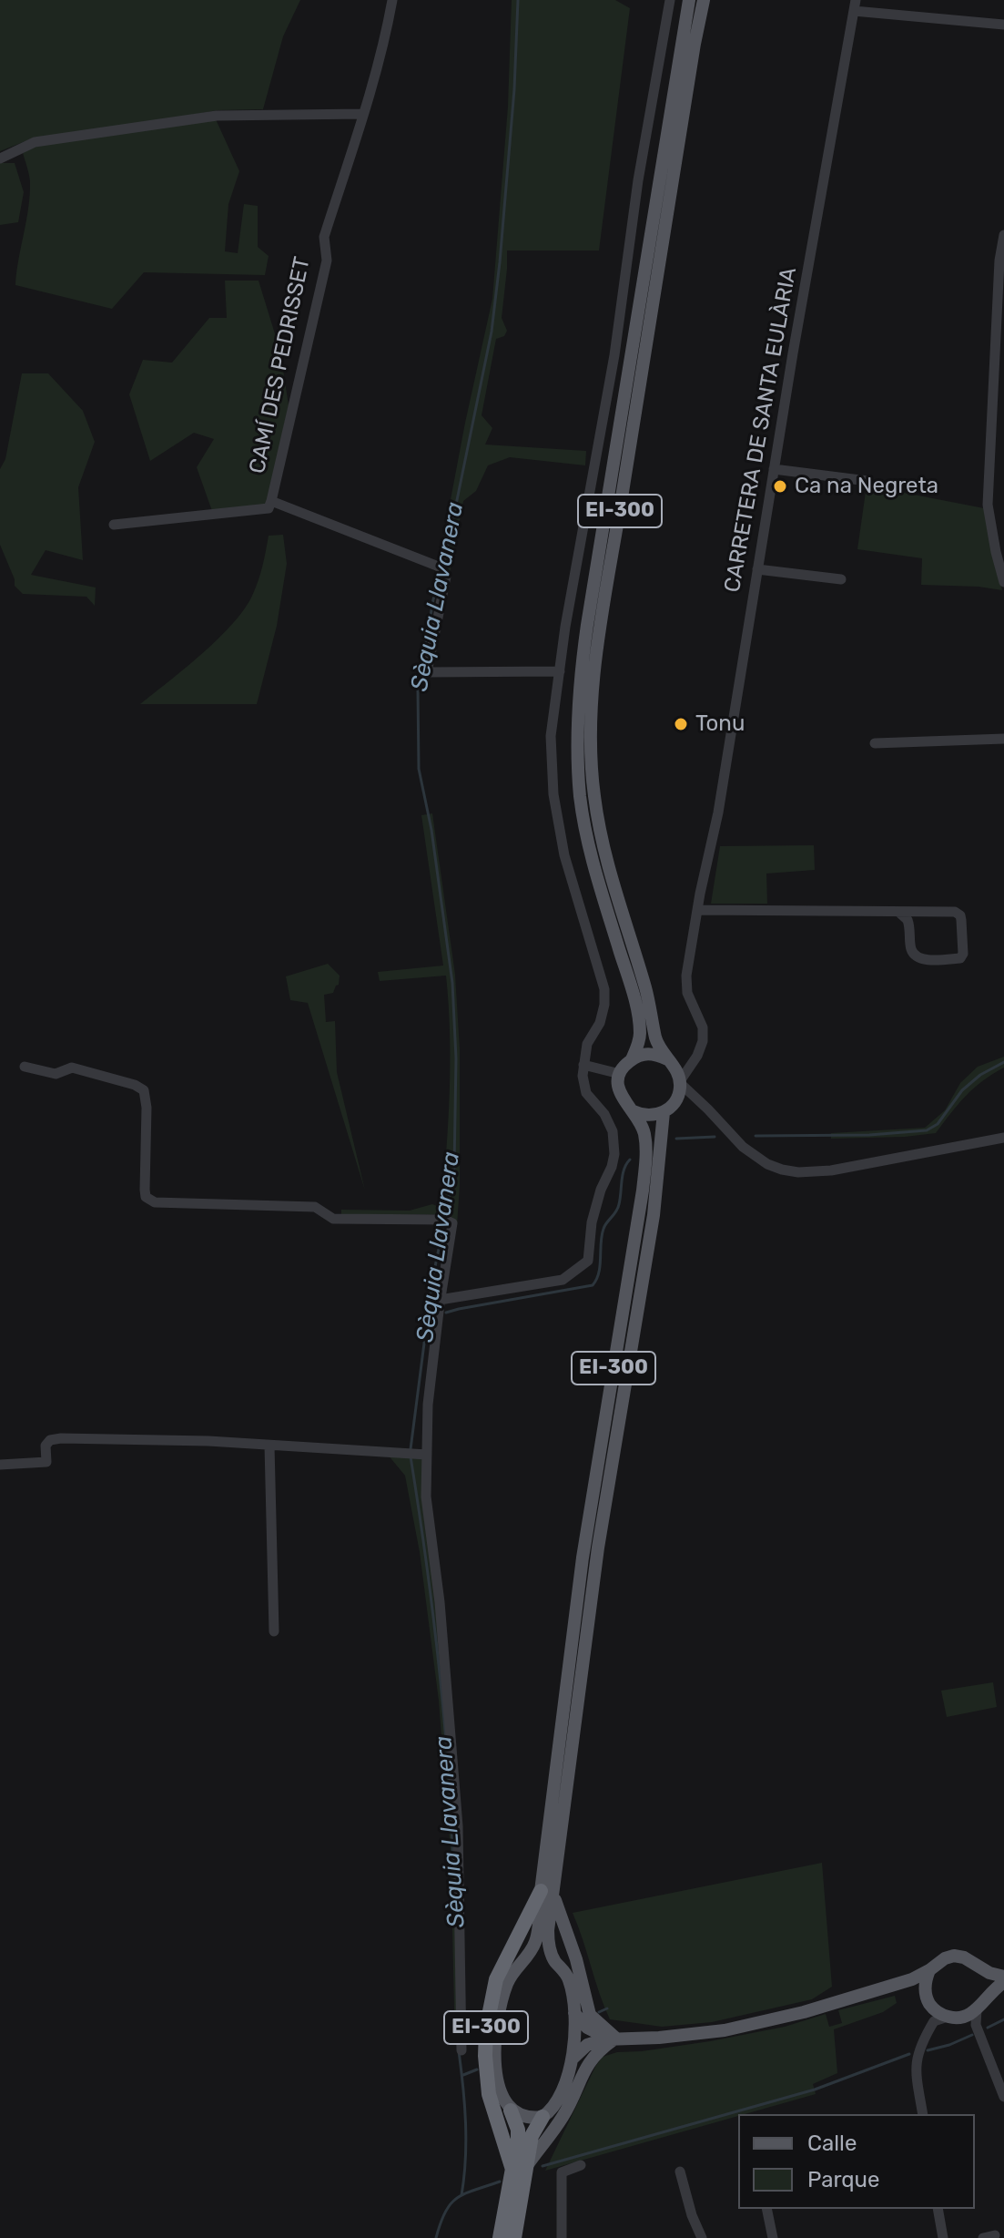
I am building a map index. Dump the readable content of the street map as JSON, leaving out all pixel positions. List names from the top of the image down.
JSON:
{
  "streets": {
    "highway": ["EI-300"],
    "street": ["CAMÍ DES PEDRISSET", "CARRETERA DE SANTA EULÀRIA"]
  },
  "crossings": [
    ["CARRETERA DE SANTA EULÀRIA", "EI-300"]
  ],
  "water": ["Sèquia Llavanera"],
  "places": ["Ca na Negreta", "Tonu"],
  "legend": ["Calle", "Parque"]
}
